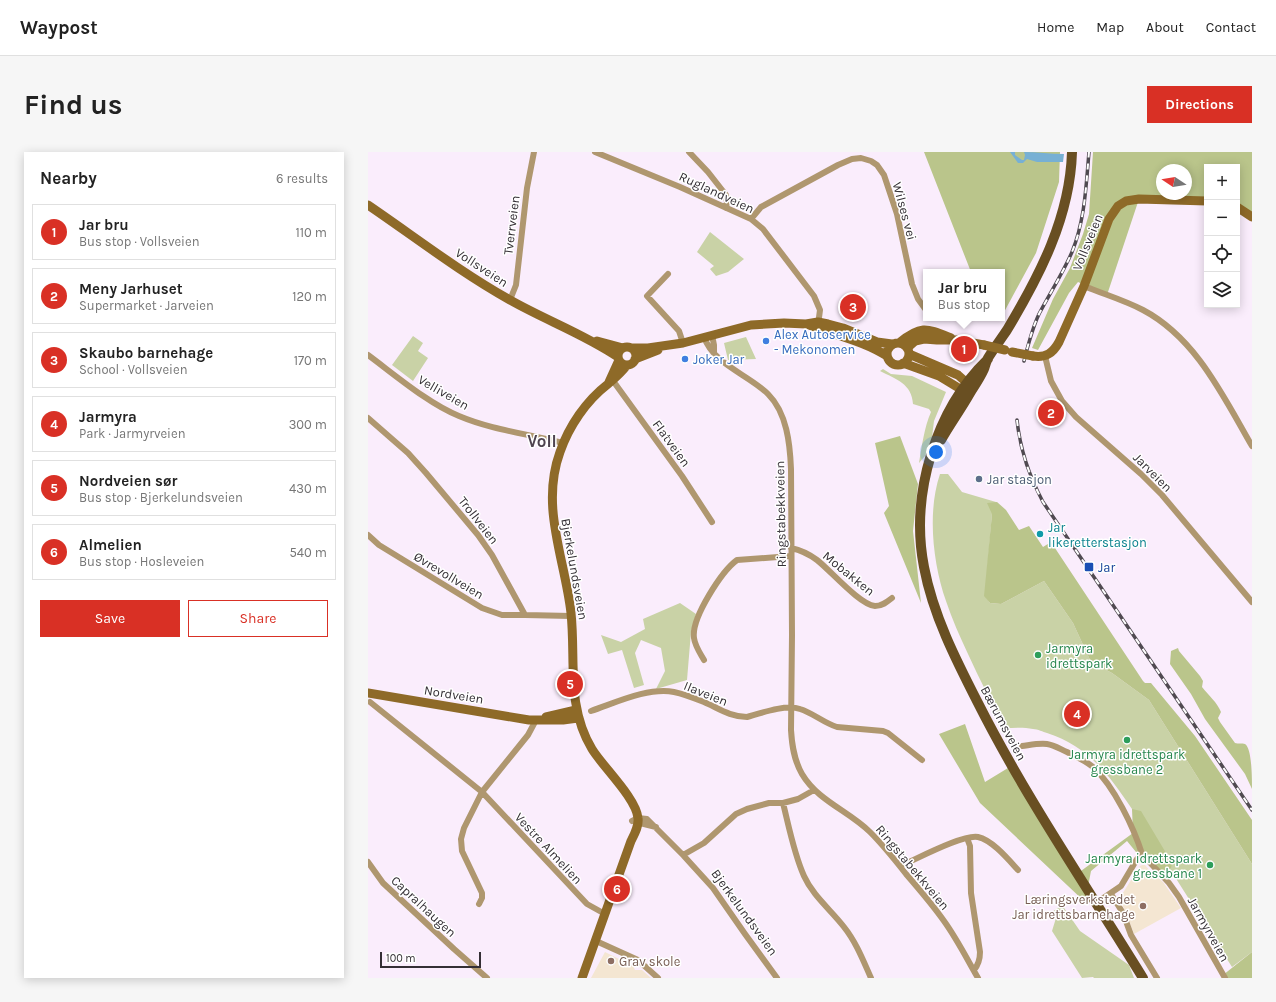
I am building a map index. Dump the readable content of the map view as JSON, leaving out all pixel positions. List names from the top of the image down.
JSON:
{
  "streets": {
    "main road": [
      "Vollsveien",
      "Bjerkelundsveien",
      "Nordveien",
      "Bærumsveien"
    ],
    "street": [
      "Ruglandveien",
      "Wilses vei",
      "Tverrveien",
      "Velliveien",
      "Flatveien",
      "Jarveien",
      "Ringstabekkveien",
      "Trollveien",
      "Mobakken",
      "Øvrevollveien",
      "Ilaveien",
      "Vestre Almelien",
      "Capralhaugen",
      "Jarmyrveien"
    ]
  },
  "crossings": [
    ["Ruglandveien", "Wilses vei"],
    ["Ruglandveien", "Vollsveien"],
    ["Tverrveien", "Vollsveien"],
    ["Vollsveien", "Jarveien"],
    ["Vollsveien", "Ringstabekkveien"],
    ["Vollsveien", "Bjerkelundsveien"],
    ["Velliveien", "Bjerkelundsveien"],
    ["Flatveien", "Bjerkelundsveien"],
    ["Ringstabekkveien", "Mobakken"],
    ["Ringstabekkveien", "Ilaveien"],
    ["Trollveien", "Øvrevollveien"],
    ["Bjerkelundsveien", "Nordveien"],
    ["Nordveien", "Vestre Almelien"]
  ],
  "districts": ["Voll"],
  "places": {
    "other": [
      "Alex Autoservice - Mekonomen",
      "Joker Jar",
      "Jar stasjon",
      "Jar likeretterstasjon",
      "Jarmyra idrettspark",
      "Jarmyra idrettspark gressbane 2",
      "Jarmyra idrettspark gressbane 1",
      "Læringsverkstedet Jar idrettsbarnehage",
      "Grav skole"
    ],
    "transit": ["Jar"]
  },
  "scale_bar": "100 m",
  "north": "left",
  "page": {
    "header": "Waypost",
    "nav": [
      "Home",
      "Map",
      "About",
      "Contact"
    ],
    "buttons": [
      "Directions",
      ["Save", "Share"]
    ],
    "title": "Find us",
    "heading": ["Nearby", "6 results"],
    "map_buttons": ["+", "−"],
    "list": [
      {
        "mark": "1",
        "name": "Jar bru",
        "note": "Bus stop · Vollsveien",
        "value": "110 m"
      },
      {
        "mark": "2",
        "name": "Meny Jarhuset",
        "note": "Supermarket · Jarveien",
        "value": "120 m"
      },
      {
        "mark": "3",
        "name": "Skaubo barnehage",
        "note": "School · Vollsveien",
        "value": "170 m"
      },
      {
        "mark": "4",
        "name": "Jarmyra",
        "note": "Park · Jarmyrveien",
        "value": "300 m"
      },
      {
        "mark": "5",
        "name": "Nordveien sør",
        "note": "Bus stop · Bjerkelundsveien",
        "value": "430 m"
      },
      {
        "mark": "6",
        "name": "Almelien",
        "note": "Bus stop · Hosleveien",
        "value": "540 m"
      }
    ],
    "popup": ["Jar bru", "Bus stop"],
    "pins": [
      "3",
      "1",
      "2",
      "5",
      "4",
      "6"
    ],
    "scale": "100 m"
  }
}
